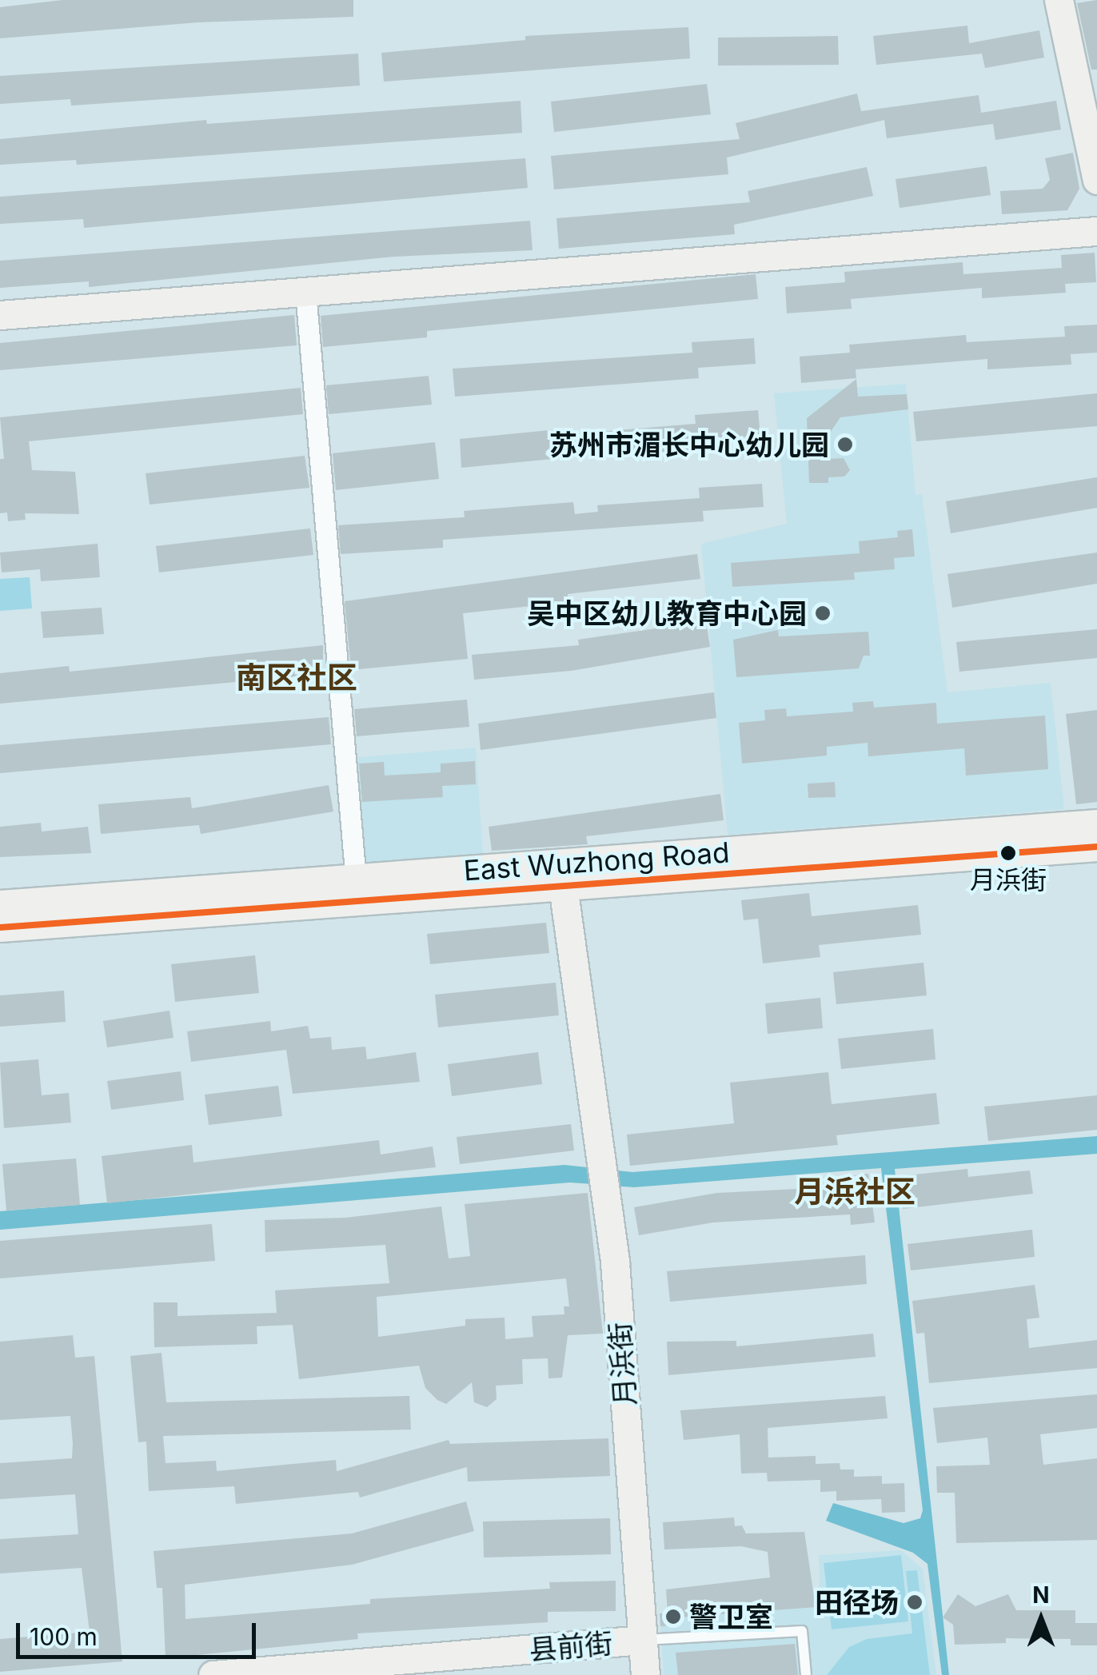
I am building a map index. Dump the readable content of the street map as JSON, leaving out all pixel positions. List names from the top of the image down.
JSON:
{
  "streets": {
    "street": ["East Wuzhong Road", "月浜街", "县前街"]
  },
  "crossings": [
    ["East Wuzhong Road", "月浜街"],
    ["月浜街", "县前街"]
  ],
  "districts": ["南区社区", "月浜社区"],
  "places": [
    "苏州市湄长中心幼儿园",
    "吴中区幼儿教育中心园",
    "月浜街",
    "田径场",
    "警卫室"
  ],
  "scale_bar": "100 m",
  "north": "top"
}
